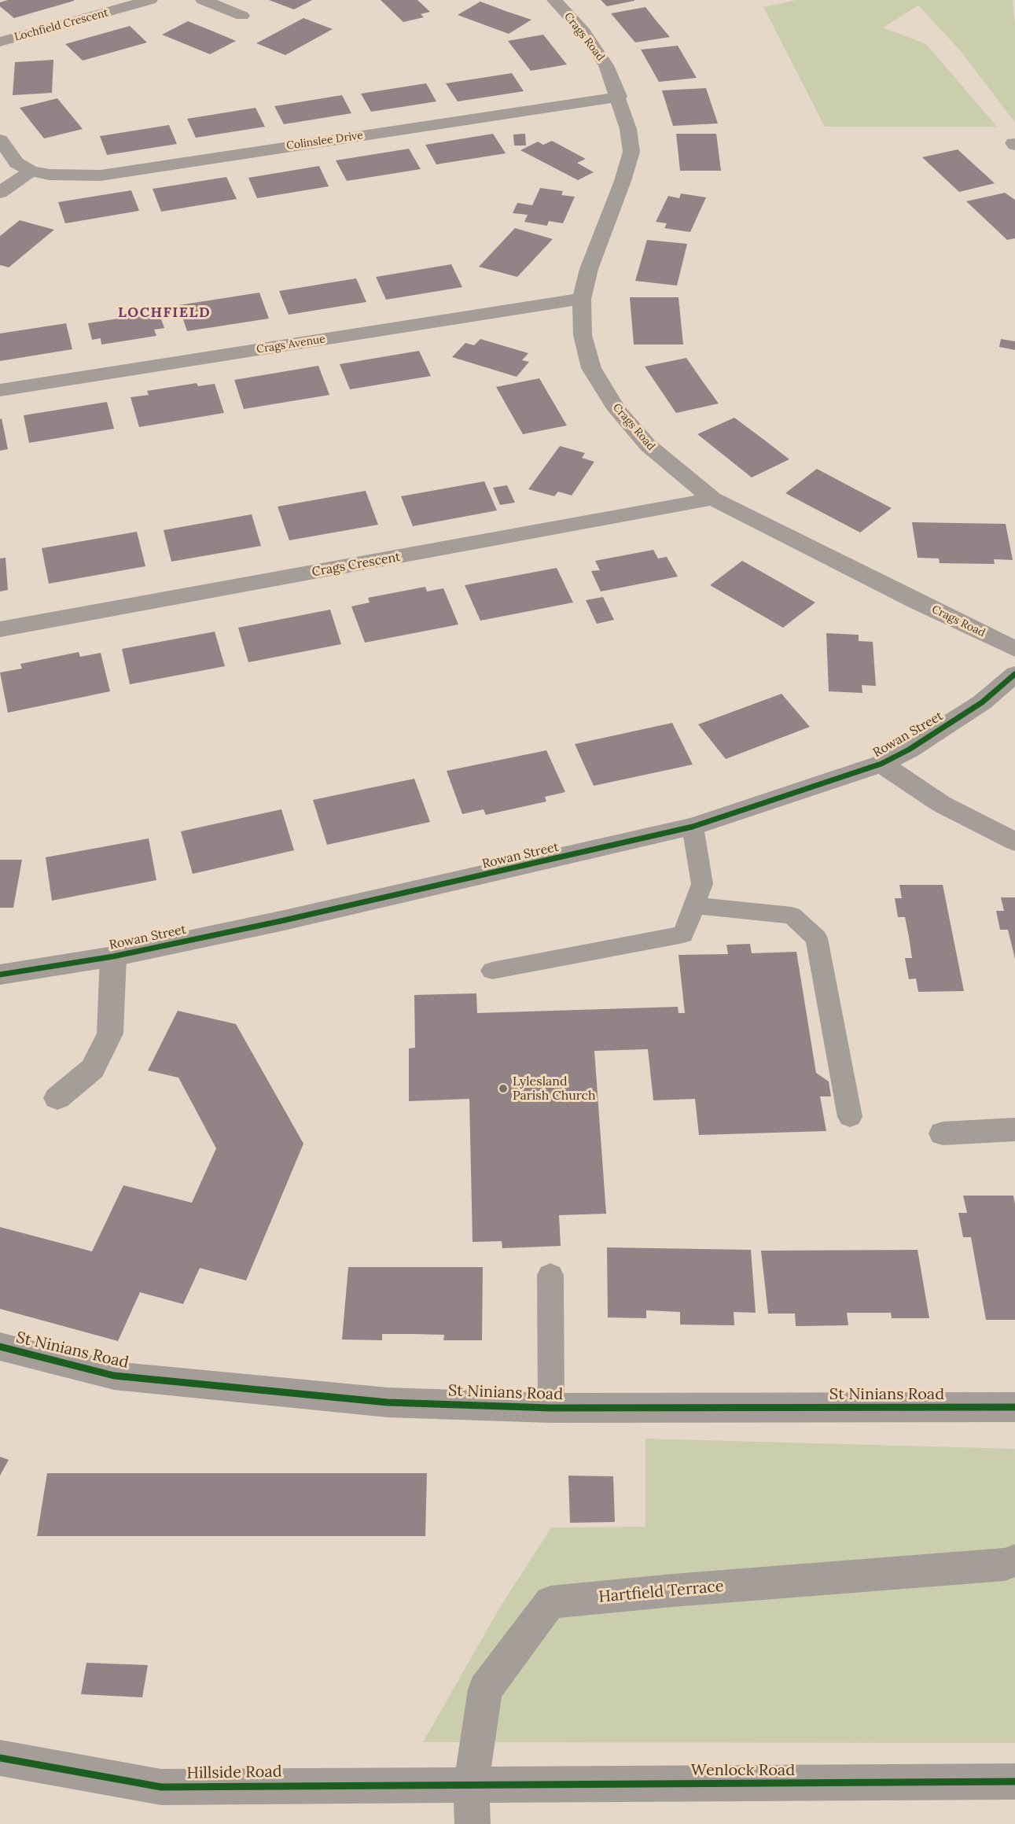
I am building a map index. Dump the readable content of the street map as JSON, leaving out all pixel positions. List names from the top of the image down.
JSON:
{
  "streets": {
    "street": [
      "Lochfield Crescent",
      "Crags Road",
      "Colinslee Drive",
      "Crags Avenue",
      "Crags Crescent",
      "Rowan Street",
      "St Ninians Road",
      "Hartfield Terrace",
      "Wenlock Road",
      "Hillside Road"
    ]
  },
  "crossings": [
    ["Crags Road", "Colinslee Drive"],
    ["Crags Road", "Crags Avenue"],
    ["Crags Road", "Crags Crescent"],
    ["Hartfield Terrace", "Wenlock Road"],
    ["Hartfield Terrace", "Hillside Road"],
    ["Wenlock Road", "Hillside Road"]
  ],
  "districts": ["LOCHFIELD"],
  "places": ["Lylesland Parish Church"]
}
